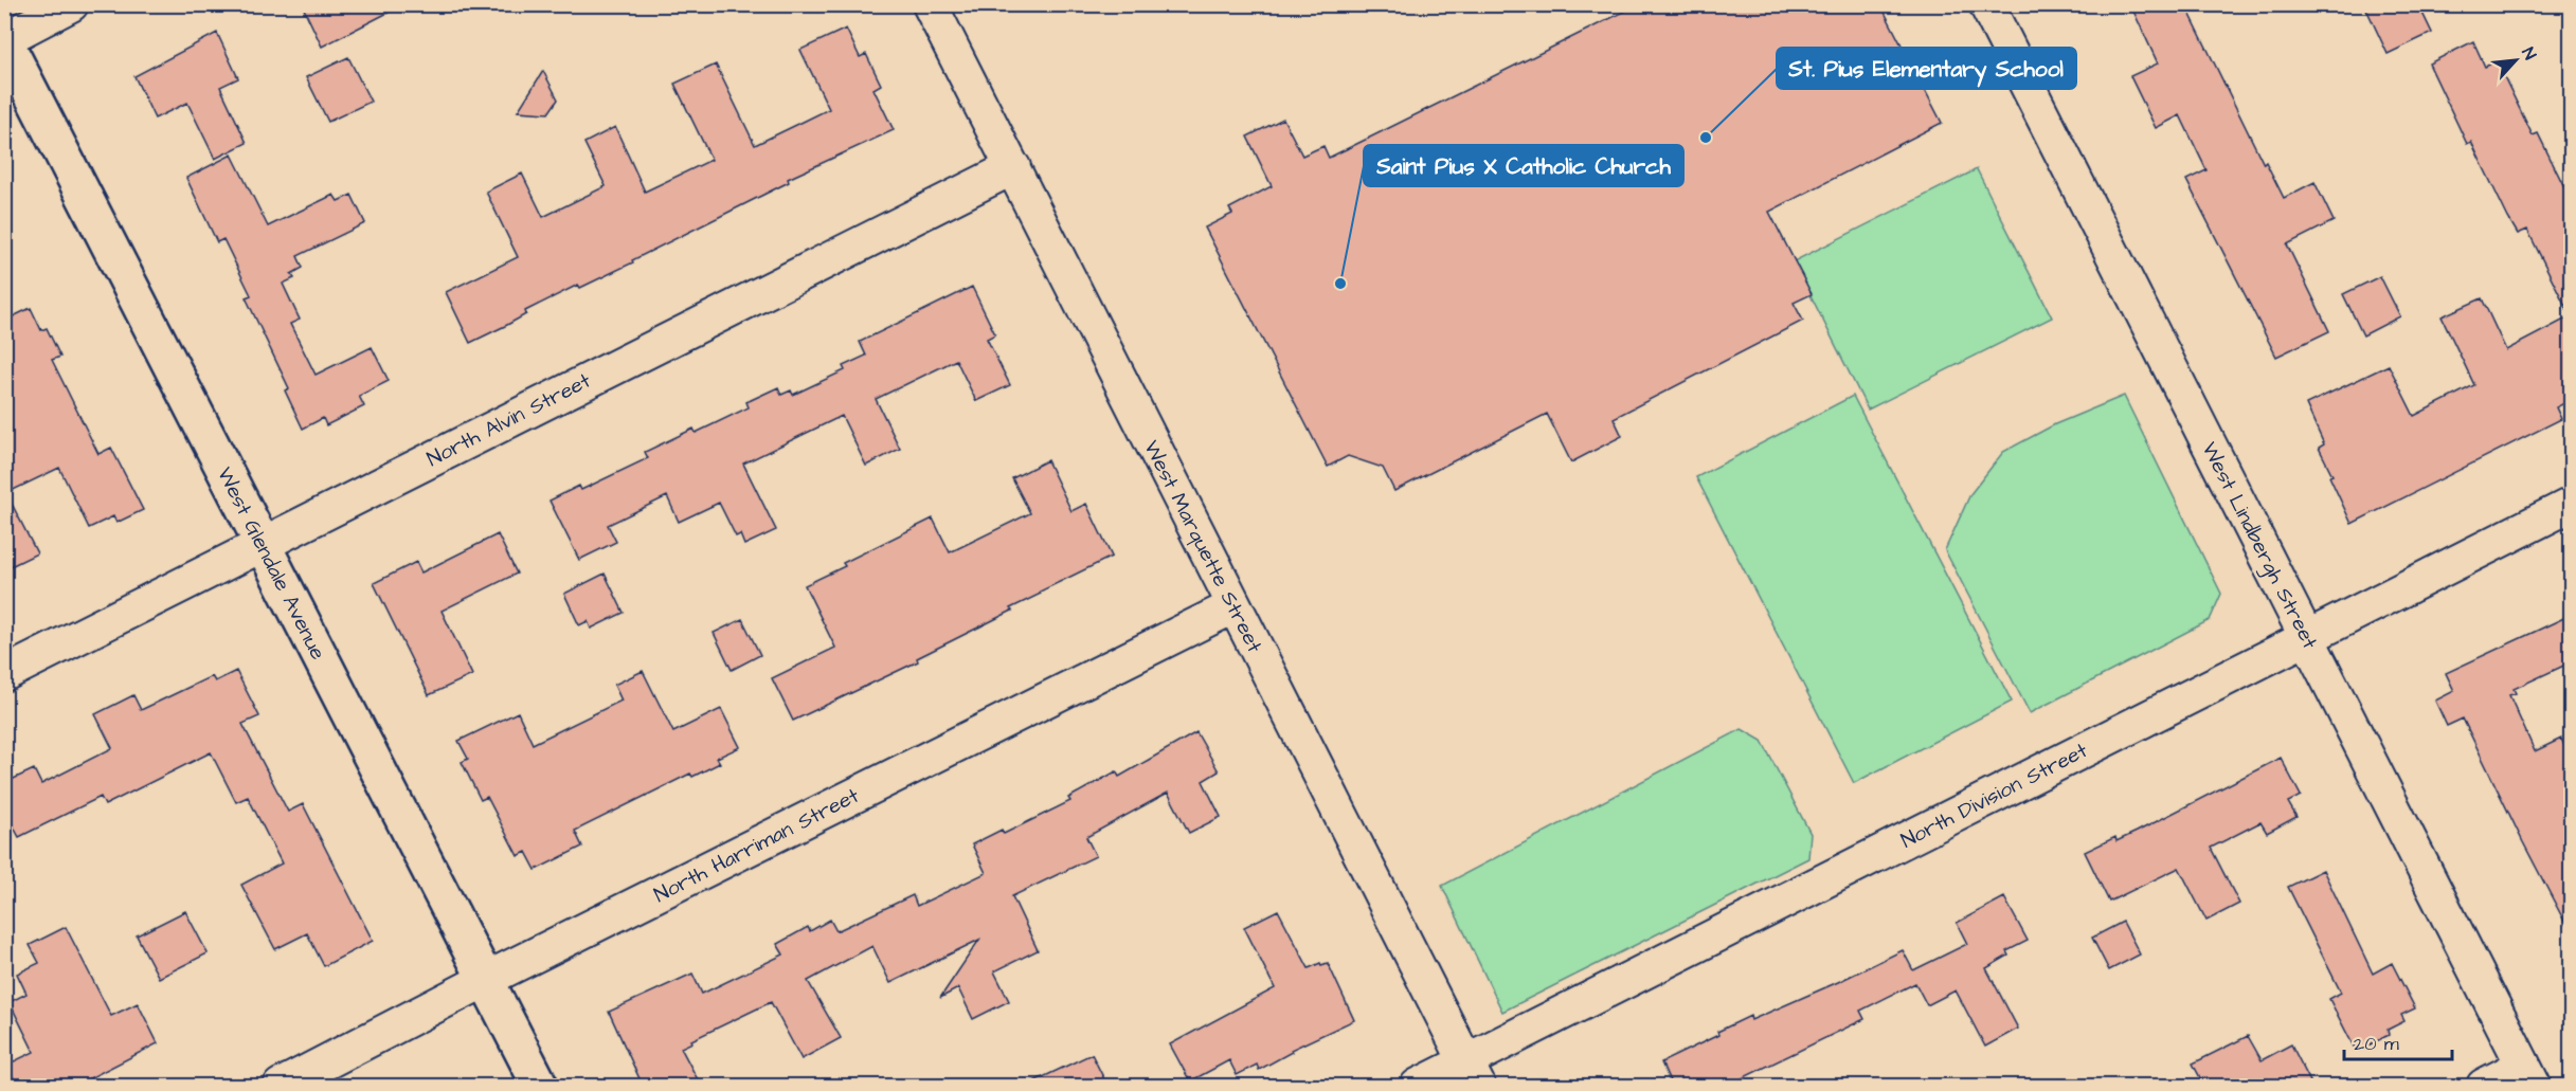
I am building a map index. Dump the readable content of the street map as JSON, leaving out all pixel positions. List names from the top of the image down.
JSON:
{
  "streets": {
    "street": [
      "North Alvin Street",
      "West Lindbergh Street",
      "West Marquette Street",
      "West Glendale Avenue",
      "North Division Street",
      "North Harriman Street"
    ]
  },
  "crossings": [
    ["North Alvin Street", "West Marquette Street"],
    ["North Alvin Street", "West Glendale Avenue"],
    ["West Lindbergh Street", "North Division Street"],
    ["West Marquette Street", "North Division Street"],
    ["West Marquette Street", "North Harriman Street"],
    ["West Glendale Avenue", "North Harriman Street"]
  ],
  "places": ["St. Pius Elementary School", "Saint Pius X Catholic Church"],
  "scale_bar": "20 m",
  "north": "top right"
}
